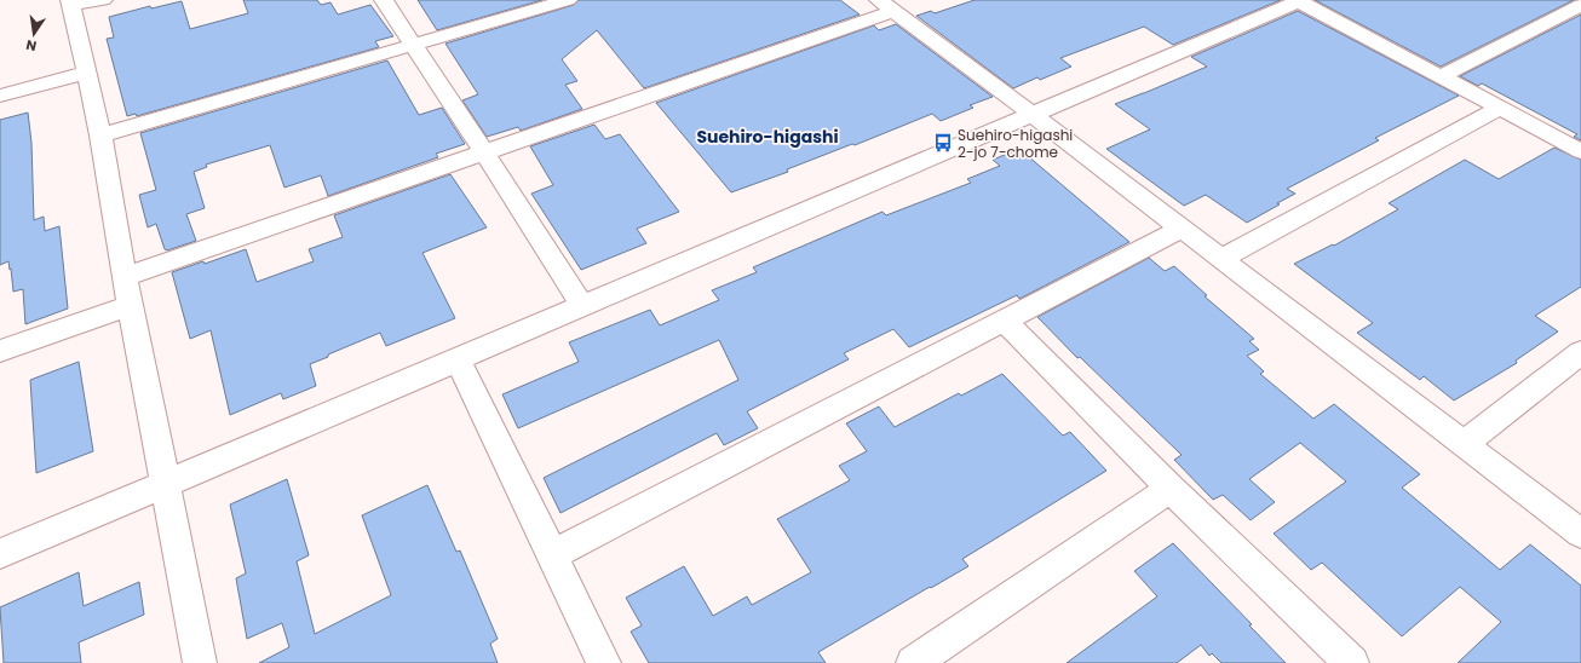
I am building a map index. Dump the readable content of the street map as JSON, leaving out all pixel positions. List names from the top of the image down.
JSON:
{
  "districts": ["Suehiro-higashi"],
  "places": {
    "bus stop": ["Suehiro-higashi 2-jo 7-chome"]
  },
  "north": "bottom"
}
